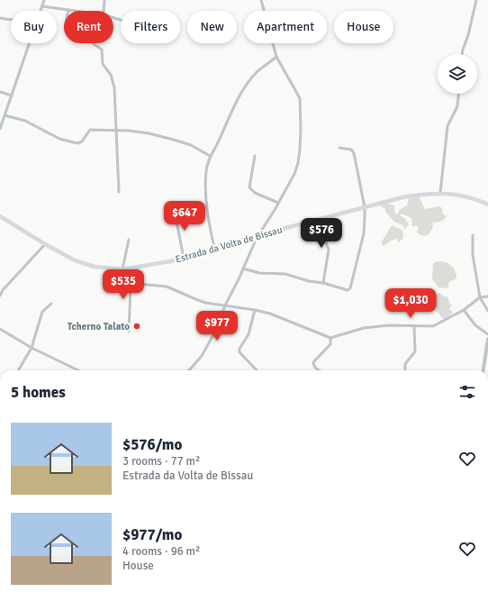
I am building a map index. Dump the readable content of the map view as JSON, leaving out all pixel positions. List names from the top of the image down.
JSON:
{
  "streets": {
    "main road": ["Estrada da Volta de Bissau"]
  },
  "places": ["Tcherno Talato"],
  "page": {
    "chip": [
      "Buy",
      "Rent",
      "Filters",
      "New",
      "Apartment",
      "House"
    ],
    "price": [
      "$647",
      "$576",
      "$535",
      "$1,030",
      "$977"
    ],
    "heading": "5 homes",
    "list": [
      {
        "name": "$576/mo",
        "note": "3 rooms · 77 m² · Estrada da Volta de Bissau"
      },
      {
        "name": "$977/mo",
        "note": "4 rooms · 96 m² · House"
      }
    ]
  }
}
